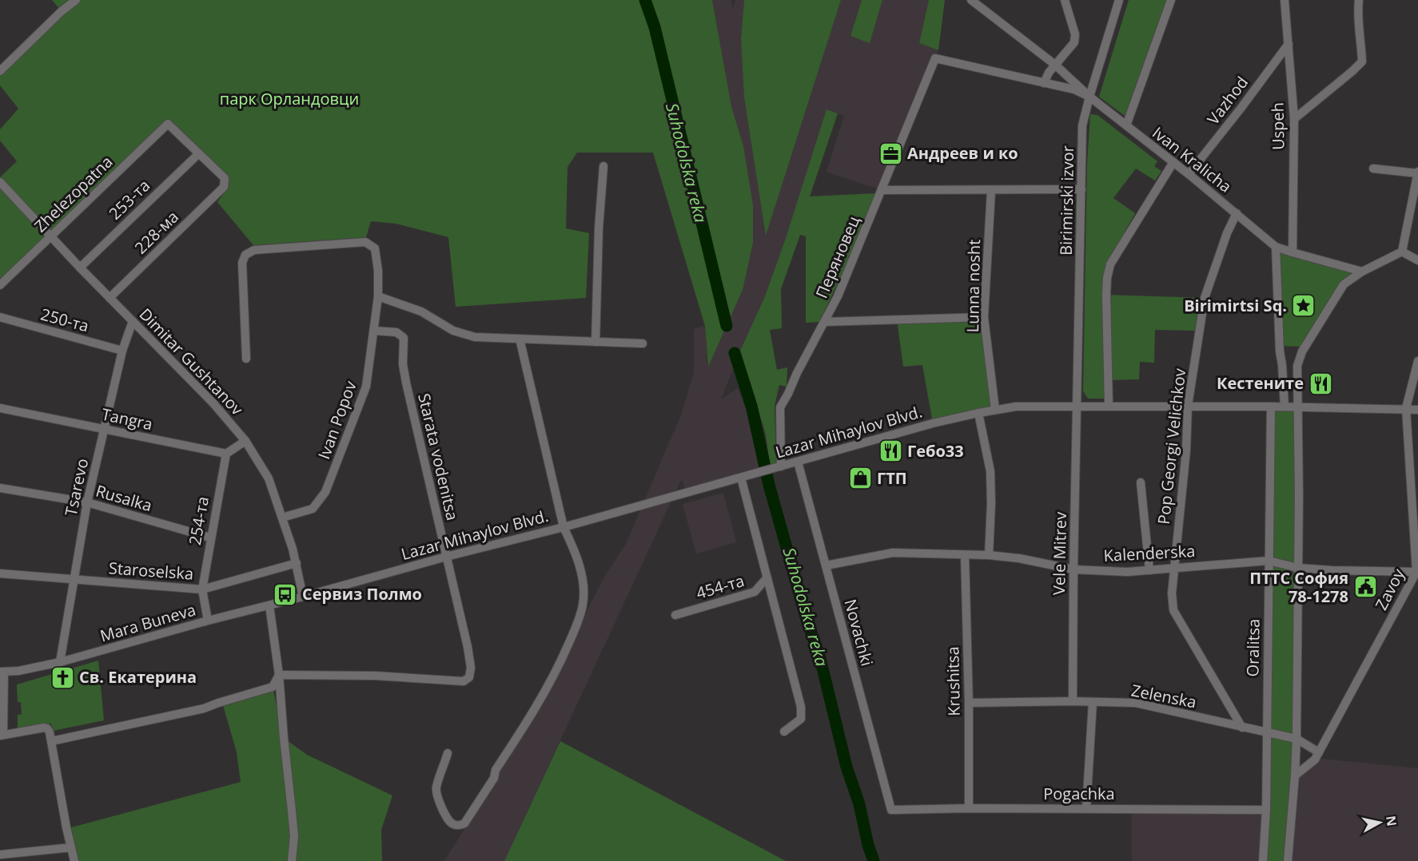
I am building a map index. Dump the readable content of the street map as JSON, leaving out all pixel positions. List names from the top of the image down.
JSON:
{
  "streets": {
    "street": [
      "Vazhod",
      "Uspeh",
      "Ivan Kralicha",
      "Zhelezopatna",
      "253-та",
      "Birimirski izvor",
      "228-ма",
      "Перяновец",
      "Lunna nosht",
      "250-та",
      "Dimitar Gushtanov",
      "Tangra",
      "Ivan Popov",
      "Lazar Mihaylov Blvd.",
      "Pop Georgi Velichkov",
      "Starata vodenitsa",
      "Tsarevo",
      "Rusalka",
      "254-та",
      "Vele Mitrev",
      "Kalenderska",
      "Staroselska",
      "454-та",
      "Zavoy",
      "Mara Buneva",
      "Novachki",
      "Oralitsa",
      "Krushitsa",
      "Zelenska",
      "Pogachka"
    ]
  },
  "crossings": [
    ["Vazhod", "Uspeh"],
    ["Vazhod", "Ivan Kralicha"],
    ["Ivan Kralicha", "Birimirski izvor"],
    ["Ivan Kralicha", "Перяновец"],
    ["Ivan Kralicha", "Pop Georgi Velichkov"],
    ["Zhelezopatna", "253-та"],
    ["Zhelezopatna", "228-ма"],
    ["Zhelezopatna", "Dimitar Gushtanov"],
    ["253-та", "228-ма"],
    ["253-та", "Dimitar Gushtanov"],
    ["Birimirski izvor", "Lazar Mihaylov Blvd."],
    ["Birimirski izvor", "Vele Mitrev"],
    ["228-ма", "Dimitar Gushtanov"],
    ["Перяновец", "Lazar Mihaylov Blvd."],
    ["Lunna nosht", "Lazar Mihaylov Blvd."],
    ["250-та", "Tsarevo"],
    ["Dimitar Gushtanov", "Ivan Popov"],
    ["Dimitar Gushtanov", "Lazar Mihaylov Blvd."],
    ["Dimitar Gushtanov", "Tsarevo"],
    ["Dimitar Gushtanov", "Staroselska"],
    ["Dimitar Gushtanov", "Mara Buneva"],
    ["Tangra", "Tsarevo"],
    ["Tangra", "254-та"],
    ["Ivan Popov", "Starata vodenitsa"],
    ["Lazar Mihaylov Blvd.", "Pop Georgi Velichkov"],
    ["Lazar Mihaylov Blvd.", "Starata vodenitsa"],
    ["Lazar Mihaylov Blvd.", "Vele Mitrev"],
    ["Lazar Mihaylov Blvd.", "Zavoy"],
    ["Lazar Mihaylov Blvd.", "Mara Buneva"],
    ["Lazar Mihaylov Blvd.", "Novachki"],
    ["Lazar Mihaylov Blvd.", "Oralitsa"],
    ["Pop Georgi Velichkov", "Kalenderska"],
    ["Pop Georgi Velichkov", "Zelenska"],
    ["Tsarevo", "Rusalka"],
    ["Tsarevo", "Staroselska"],
    ["Tsarevo", "Mara Buneva"],
    ["Rusalka", "254-та"],
    ["254-та", "Staroselska"],
    ["254-та", "Mara Buneva"],
    ["Vele Mitrev", "Kalenderska"],
    ["Vele Mitrev", "Zelenska"],
    ["Kalenderska", "Zavoy"],
    ["Kalenderska", "Novachki"],
    ["Kalenderska", "Oralitsa"],
    ["Kalenderska", "Krushitsa"],
    ["Zavoy", "Zelenska"],
    ["Novachki", "Pogachka"],
    ["Oralitsa", "Zelenska"],
    ["Oralitsa", "Pogachka"],
    ["Krushitsa", "Zelenska"],
    ["Krushitsa", "Pogachka"]
  ],
  "water": ["Suhodolska reka"],
  "parks": ["парк Орландовци"],
  "places": {
    "office": ["Андреев и ко"],
    "place": ["Birimirtsi Sq."],
    "restaurant": ["Кестените", "Гебо33"],
    "shop": ["ГТП"],
    "public building": ["ПТТС София 78-1278"],
    "bus stop": ["Сервиз Полмо"],
    "church": ["Св. Екатерина"]
  },
  "north": "right"
}
